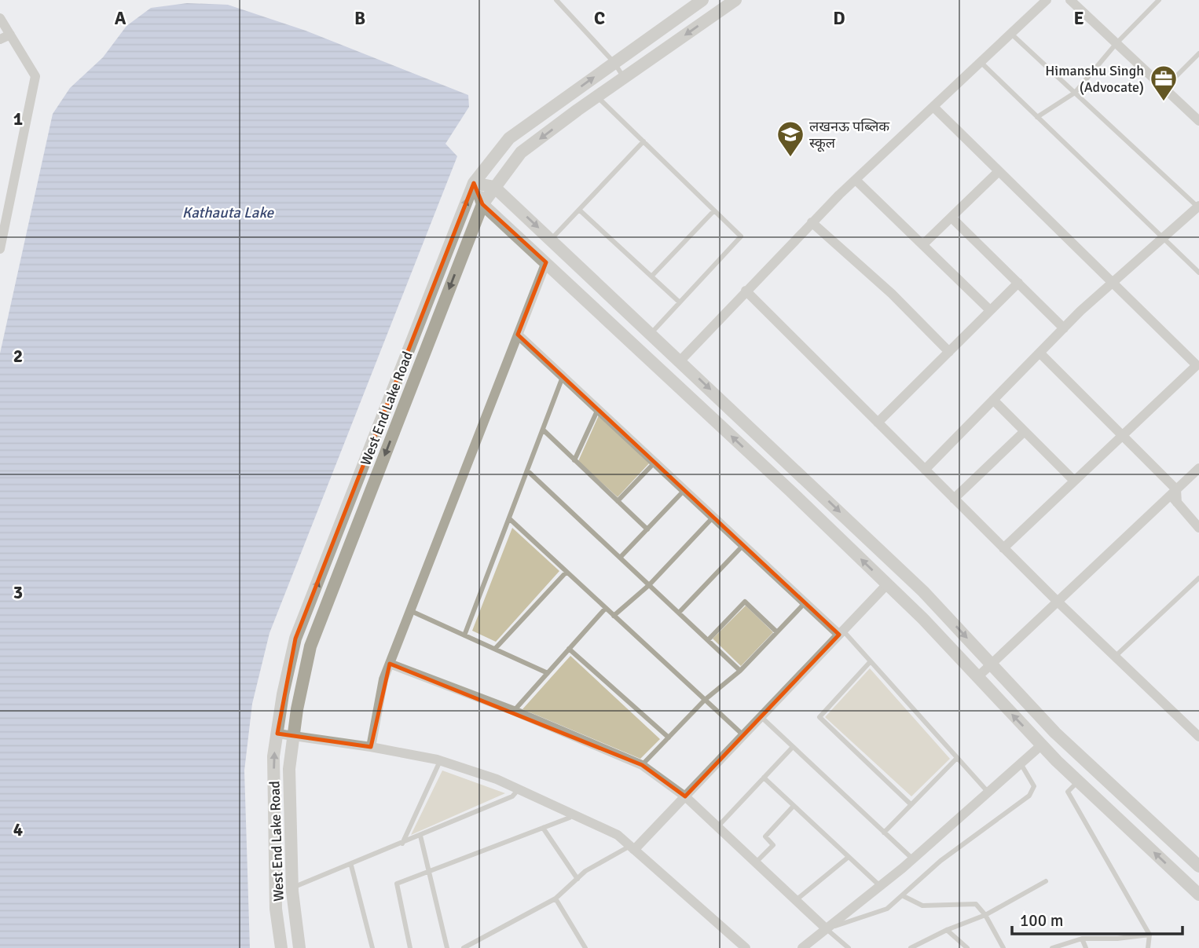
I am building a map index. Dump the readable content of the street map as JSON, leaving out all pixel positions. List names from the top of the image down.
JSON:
{
  "streets": {
    "street": ["West End Lake Road"]
  },
  "water": ["Kathauta Lake"],
  "places": {
    "office": ["Himanshu Singh (Advocate)"],
    "school or university": ["लखनऊ पब्लिक स्कूल"]
  },
  "scale_bar": "100 m",
  "grid": {
    "columns": [
      "A",
      "B",
      "C",
      "D",
      "E"
    ],
    "rows": [
      "1",
      "2",
      "3",
      "4"
    ]
  }
}
